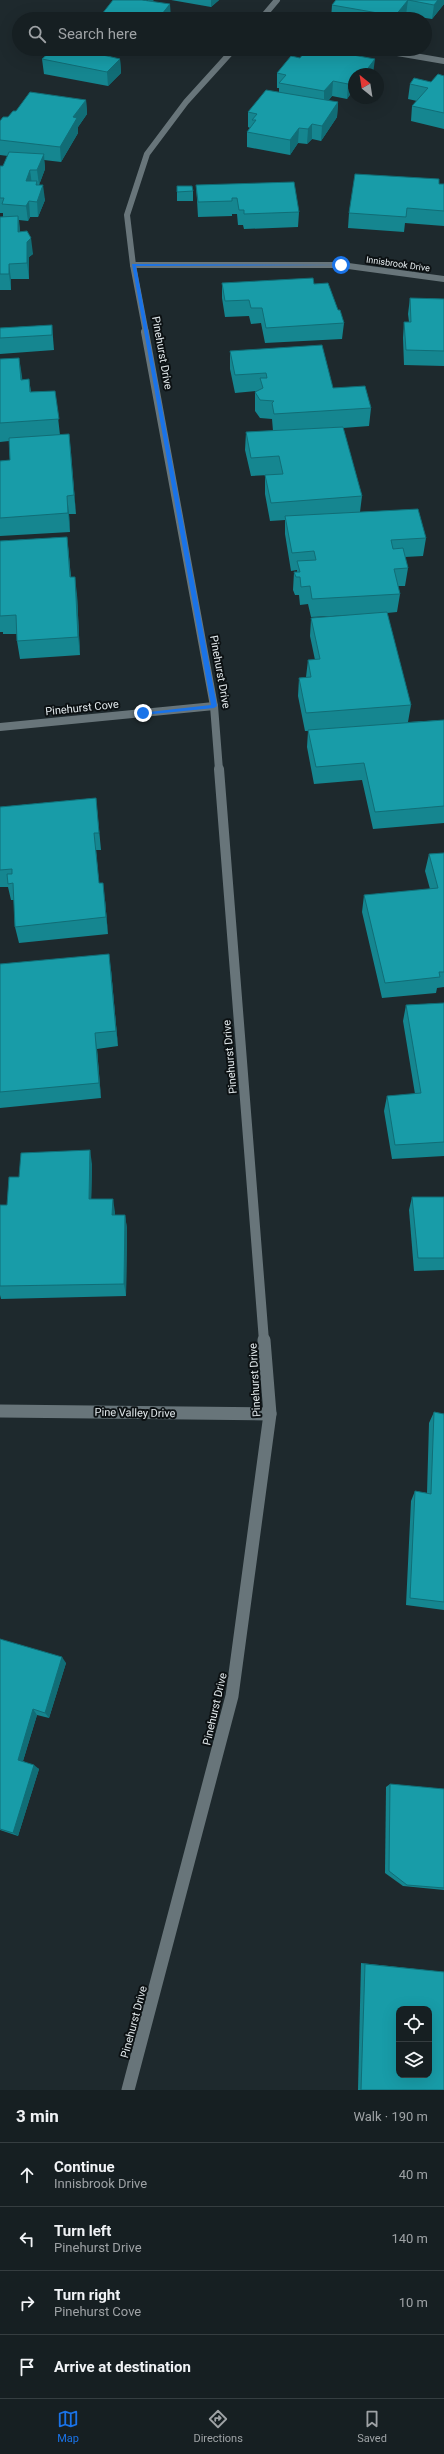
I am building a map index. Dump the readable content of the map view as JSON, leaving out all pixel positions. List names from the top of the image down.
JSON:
{
  "streets": {
    "street": [
      "Innisbrook Drive",
      "Pinehurst Drive",
      "Pinehurst Cove",
      "Pine Valley Drive"
    ]
  },
  "crossings": [
    ["Innisbrook Drive", "Pinehurst Drive"],
    ["Pinehurst Drive", "Pinehurst Cove"],
    ["Pinehurst Drive", "Pine Valley Drive"]
  ],
  "north": "top left",
  "page": {
    "search": "Search here",
    "heading": ["3 min", "Walk · 190 m"],
    "list": [
      ["Continue", "Innisbrook Drive", "40 m"],
      ["Turn left", "Pinehurst Drive", "140 m"],
      ["Turn right", "Pinehurst Cove", "10 m"],
      "Arrive at destination"
    ],
    "nav": ["Map", "Directions", "Saved"]
  }
}
